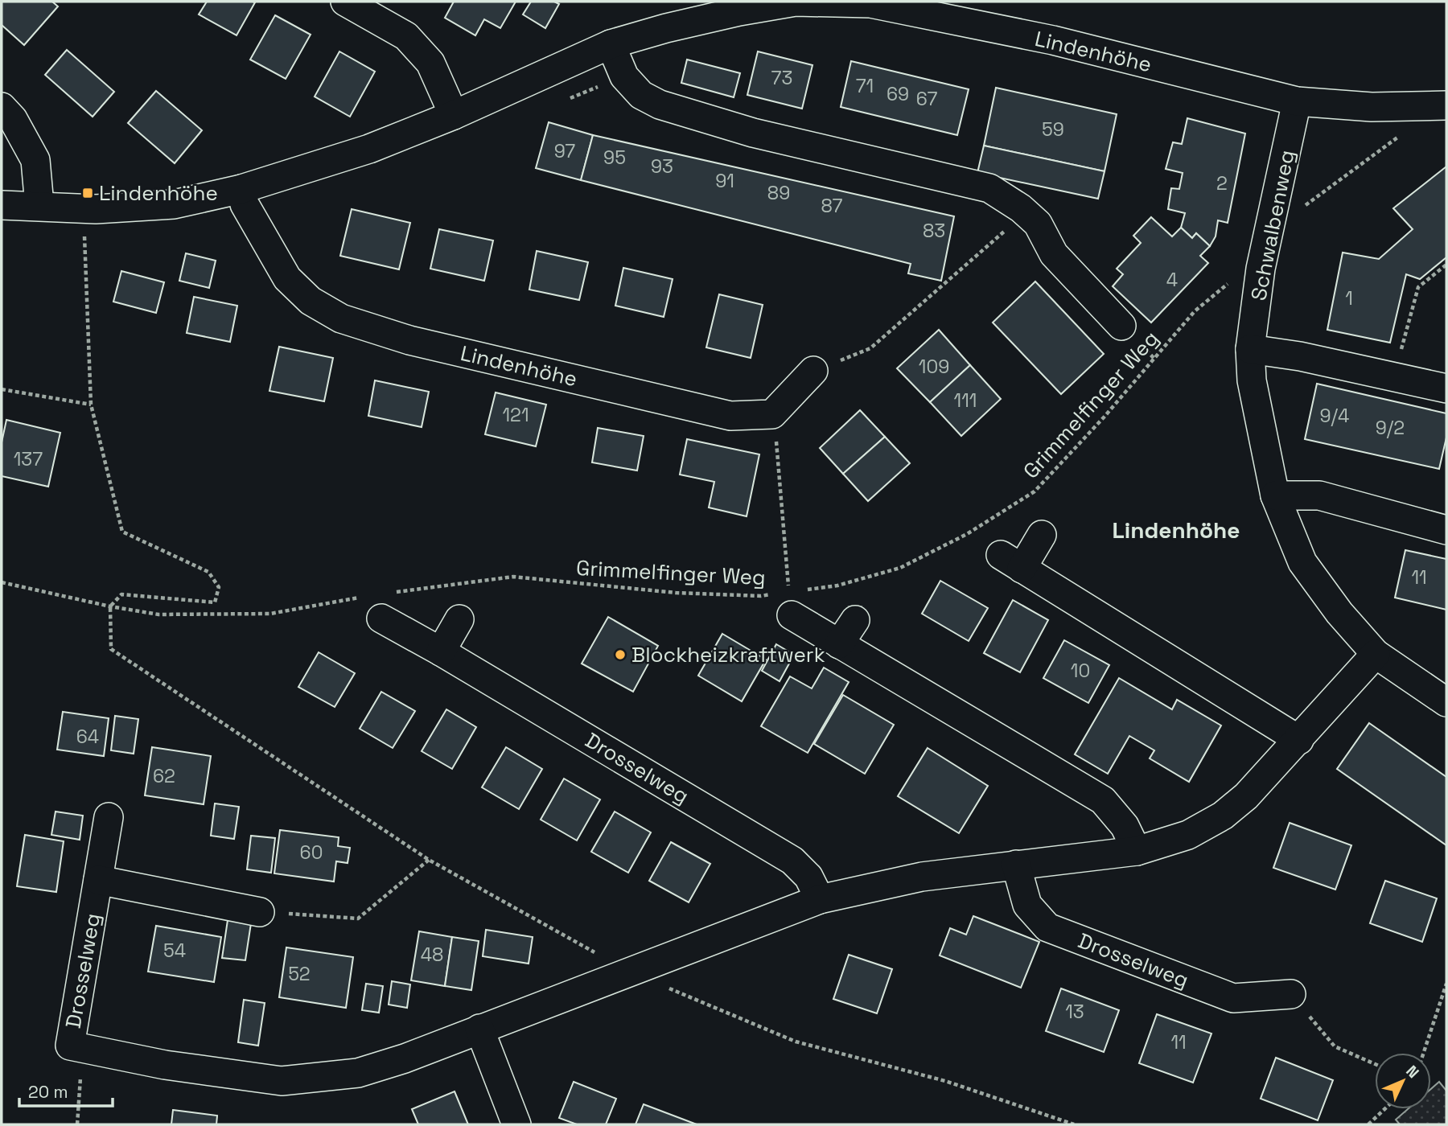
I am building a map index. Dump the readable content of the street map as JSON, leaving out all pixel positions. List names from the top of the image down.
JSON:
{
  "streets": {
    "street": ["Lindenhöhe", "Schwalbenweg", "Drosselweg"],
    "path": ["Grimmelfinger Weg"]
  },
  "crossings": [
    ["Lindenhöhe", "Schwalbenweg"],
    ["Schwalbenweg", "Grimmelfinger Weg"],
    ["Schwalbenweg", "Drosselweg"],
    ["Grimmelfinger Weg", "Drosselweg"]
  ],
  "districts": ["Lindenhöhe"],
  "places": {
    "transit": ["Lindenhöhe"],
    "other": ["Blockheizkraftwerk"]
  },
  "house_numbers": [
    "73",
    "71",
    "69",
    "67",
    "59",
    "97",
    "95",
    "93",
    "91",
    "2",
    "89",
    "87",
    "83",
    "4",
    "1",
    "109",
    "111",
    "121",
    "9/4",
    "9/2",
    "137",
    "11",
    "10",
    "64",
    "62",
    "60",
    "54",
    "48",
    "52",
    "13",
    "11"
  ],
  "scale_bar": "20 m",
  "north": "top right"
}
